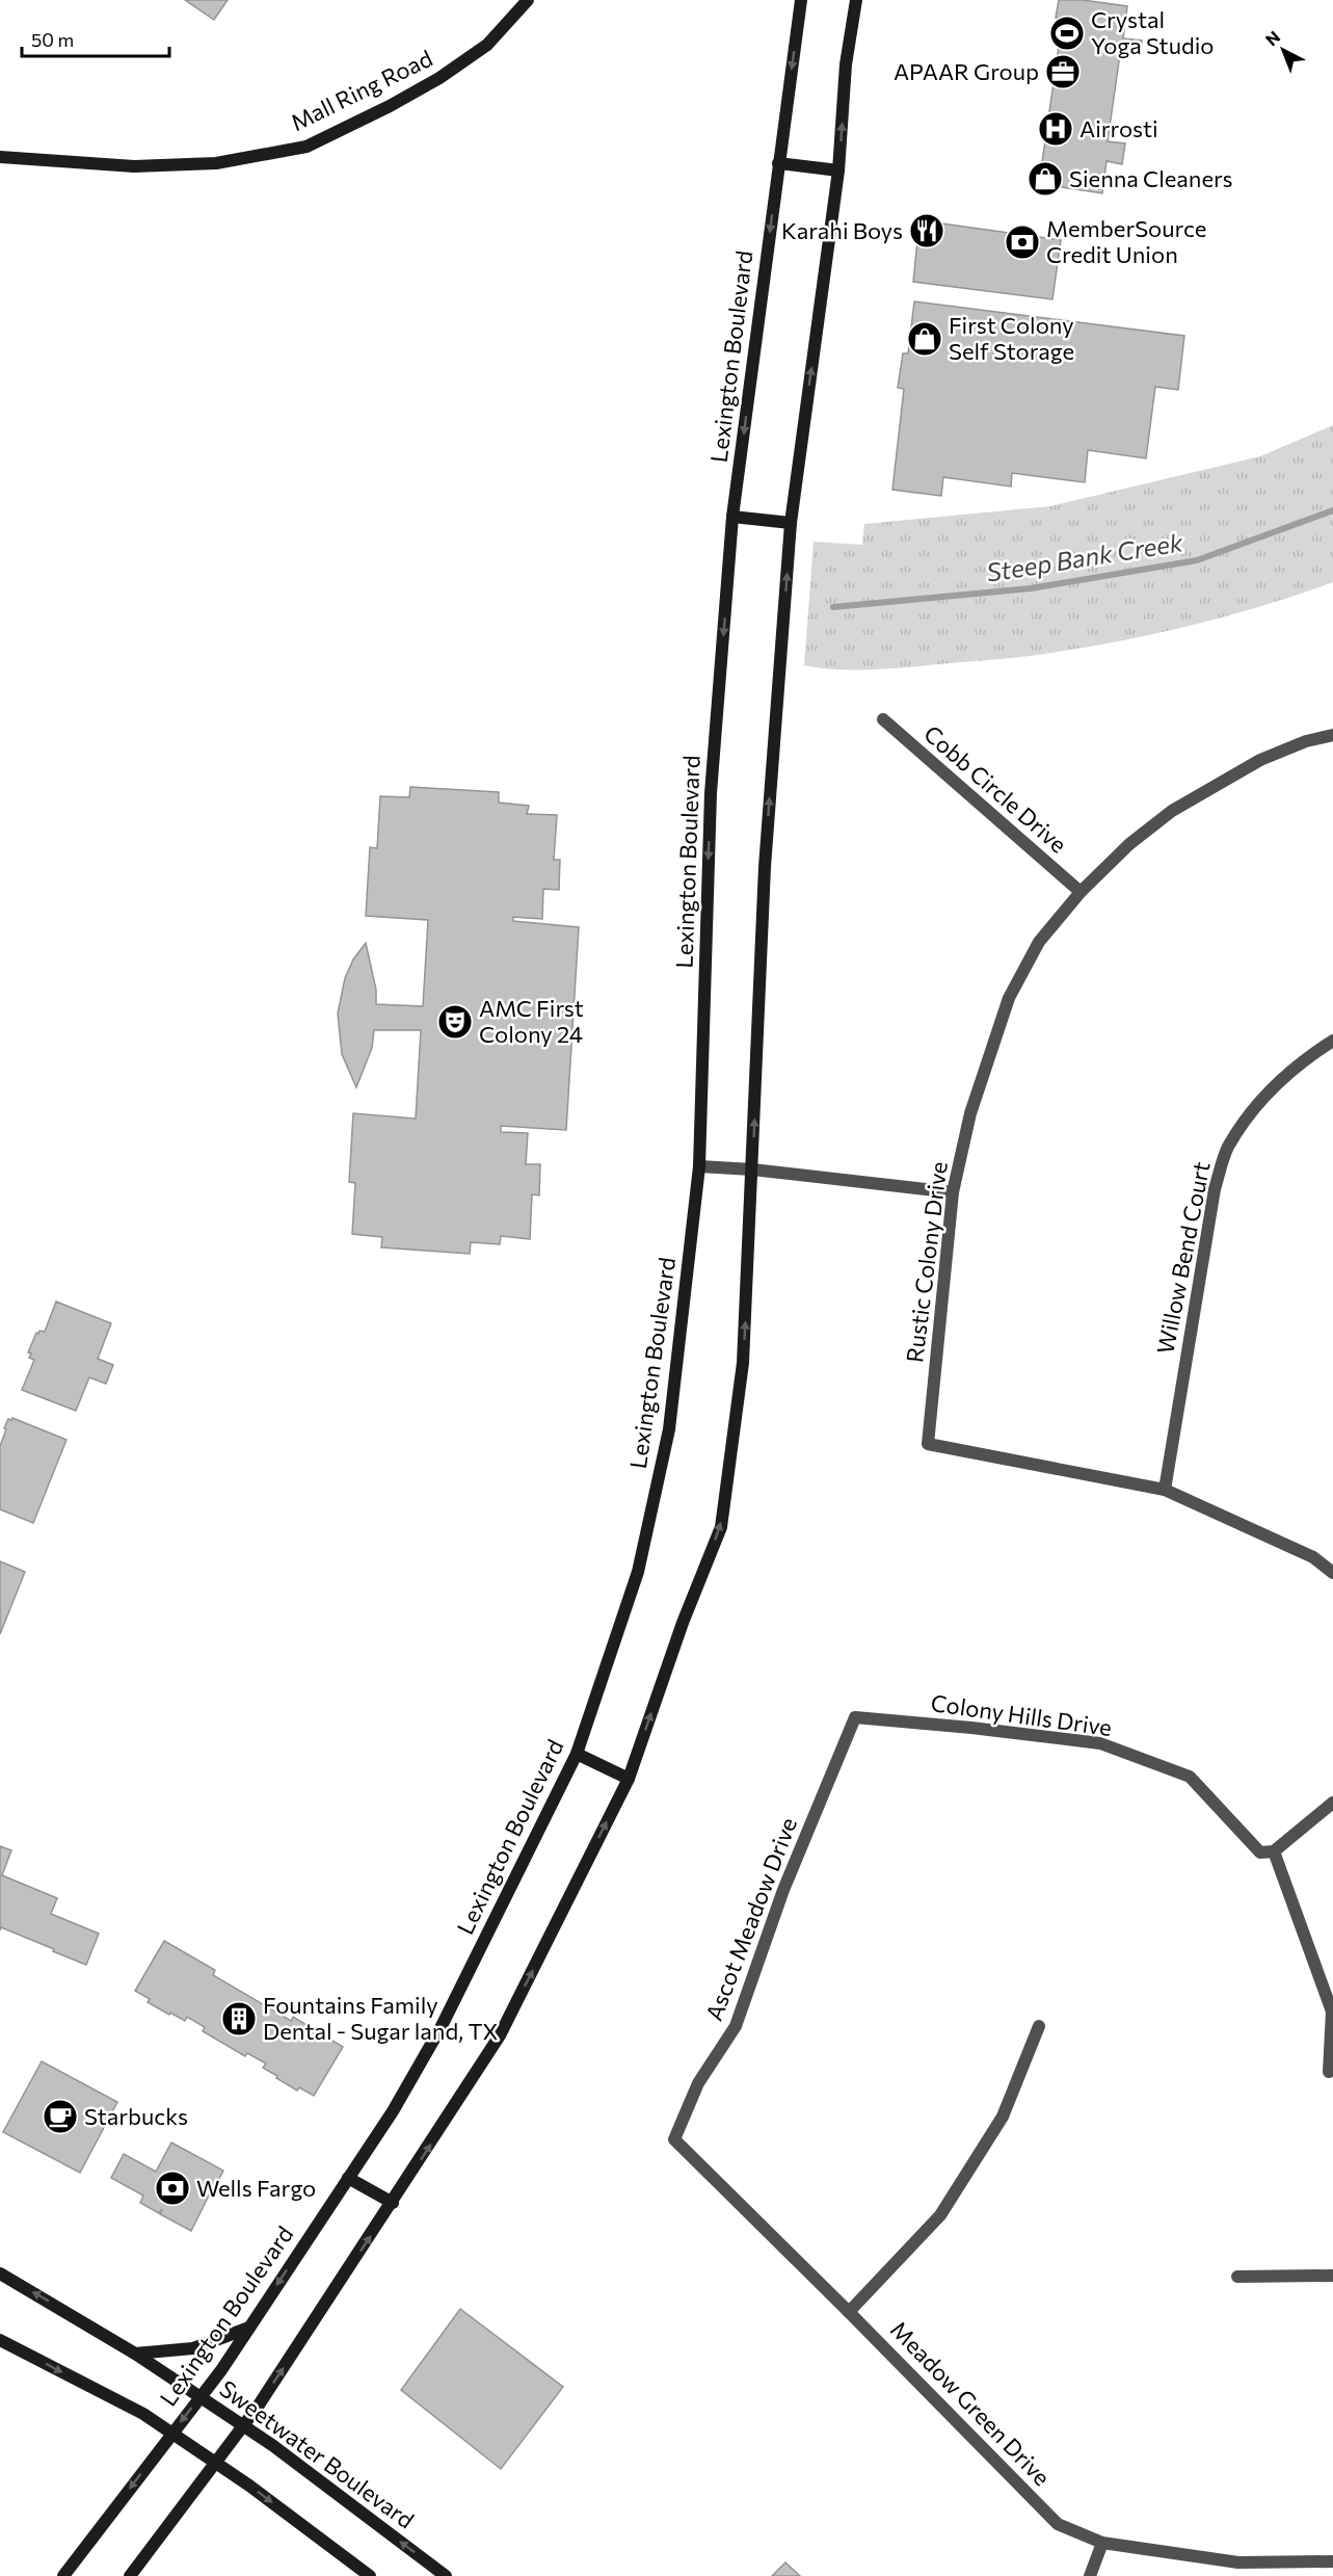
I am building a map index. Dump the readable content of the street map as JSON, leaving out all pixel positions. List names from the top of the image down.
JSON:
{
  "streets": {
    "main road": ["Mall Ring Road", "Lexington Boulevard", "Sweetwater Boulevard"],
    "street": [
      "Cobb Circle Drive",
      "Willow Bend Court",
      "Rustic Colony Drive",
      "Colony Hills Drive",
      "Ascot Meadow Drive",
      "Meadow Green Drive"
    ]
  },
  "crossings": [
    ["Lexington Boulevard", "Sweetwater Boulevard"],
    ["Cobb Circle Drive", "Rustic Colony Drive"],
    ["Willow Bend Court", "Rustic Colony Drive"],
    ["Colony Hills Drive", "Ascot Meadow Drive"],
    ["Ascot Meadow Drive", "Meadow Green Drive"]
  ],
  "water": ["Steep Bank Creek"],
  "places": {
    "sports": ["Crystal Yoga Studio"],
    "office": ["APAAR Group"],
    "hospital": ["Airrosti"],
    "shop": ["Sienna Cleaners", "First Colony Self Storage"],
    "restaurant": ["Karahi Boys"],
    "bank": ["MemberSource Credit Union", "Wells Fargo"],
    "theatre": ["AMC First Colony 24"],
    "building": ["Fountains Family Dental - Sugar land, TX"],
    "cafe": ["Starbucks"]
  },
  "scale_bar": "50 m",
  "north": "top left"
}
